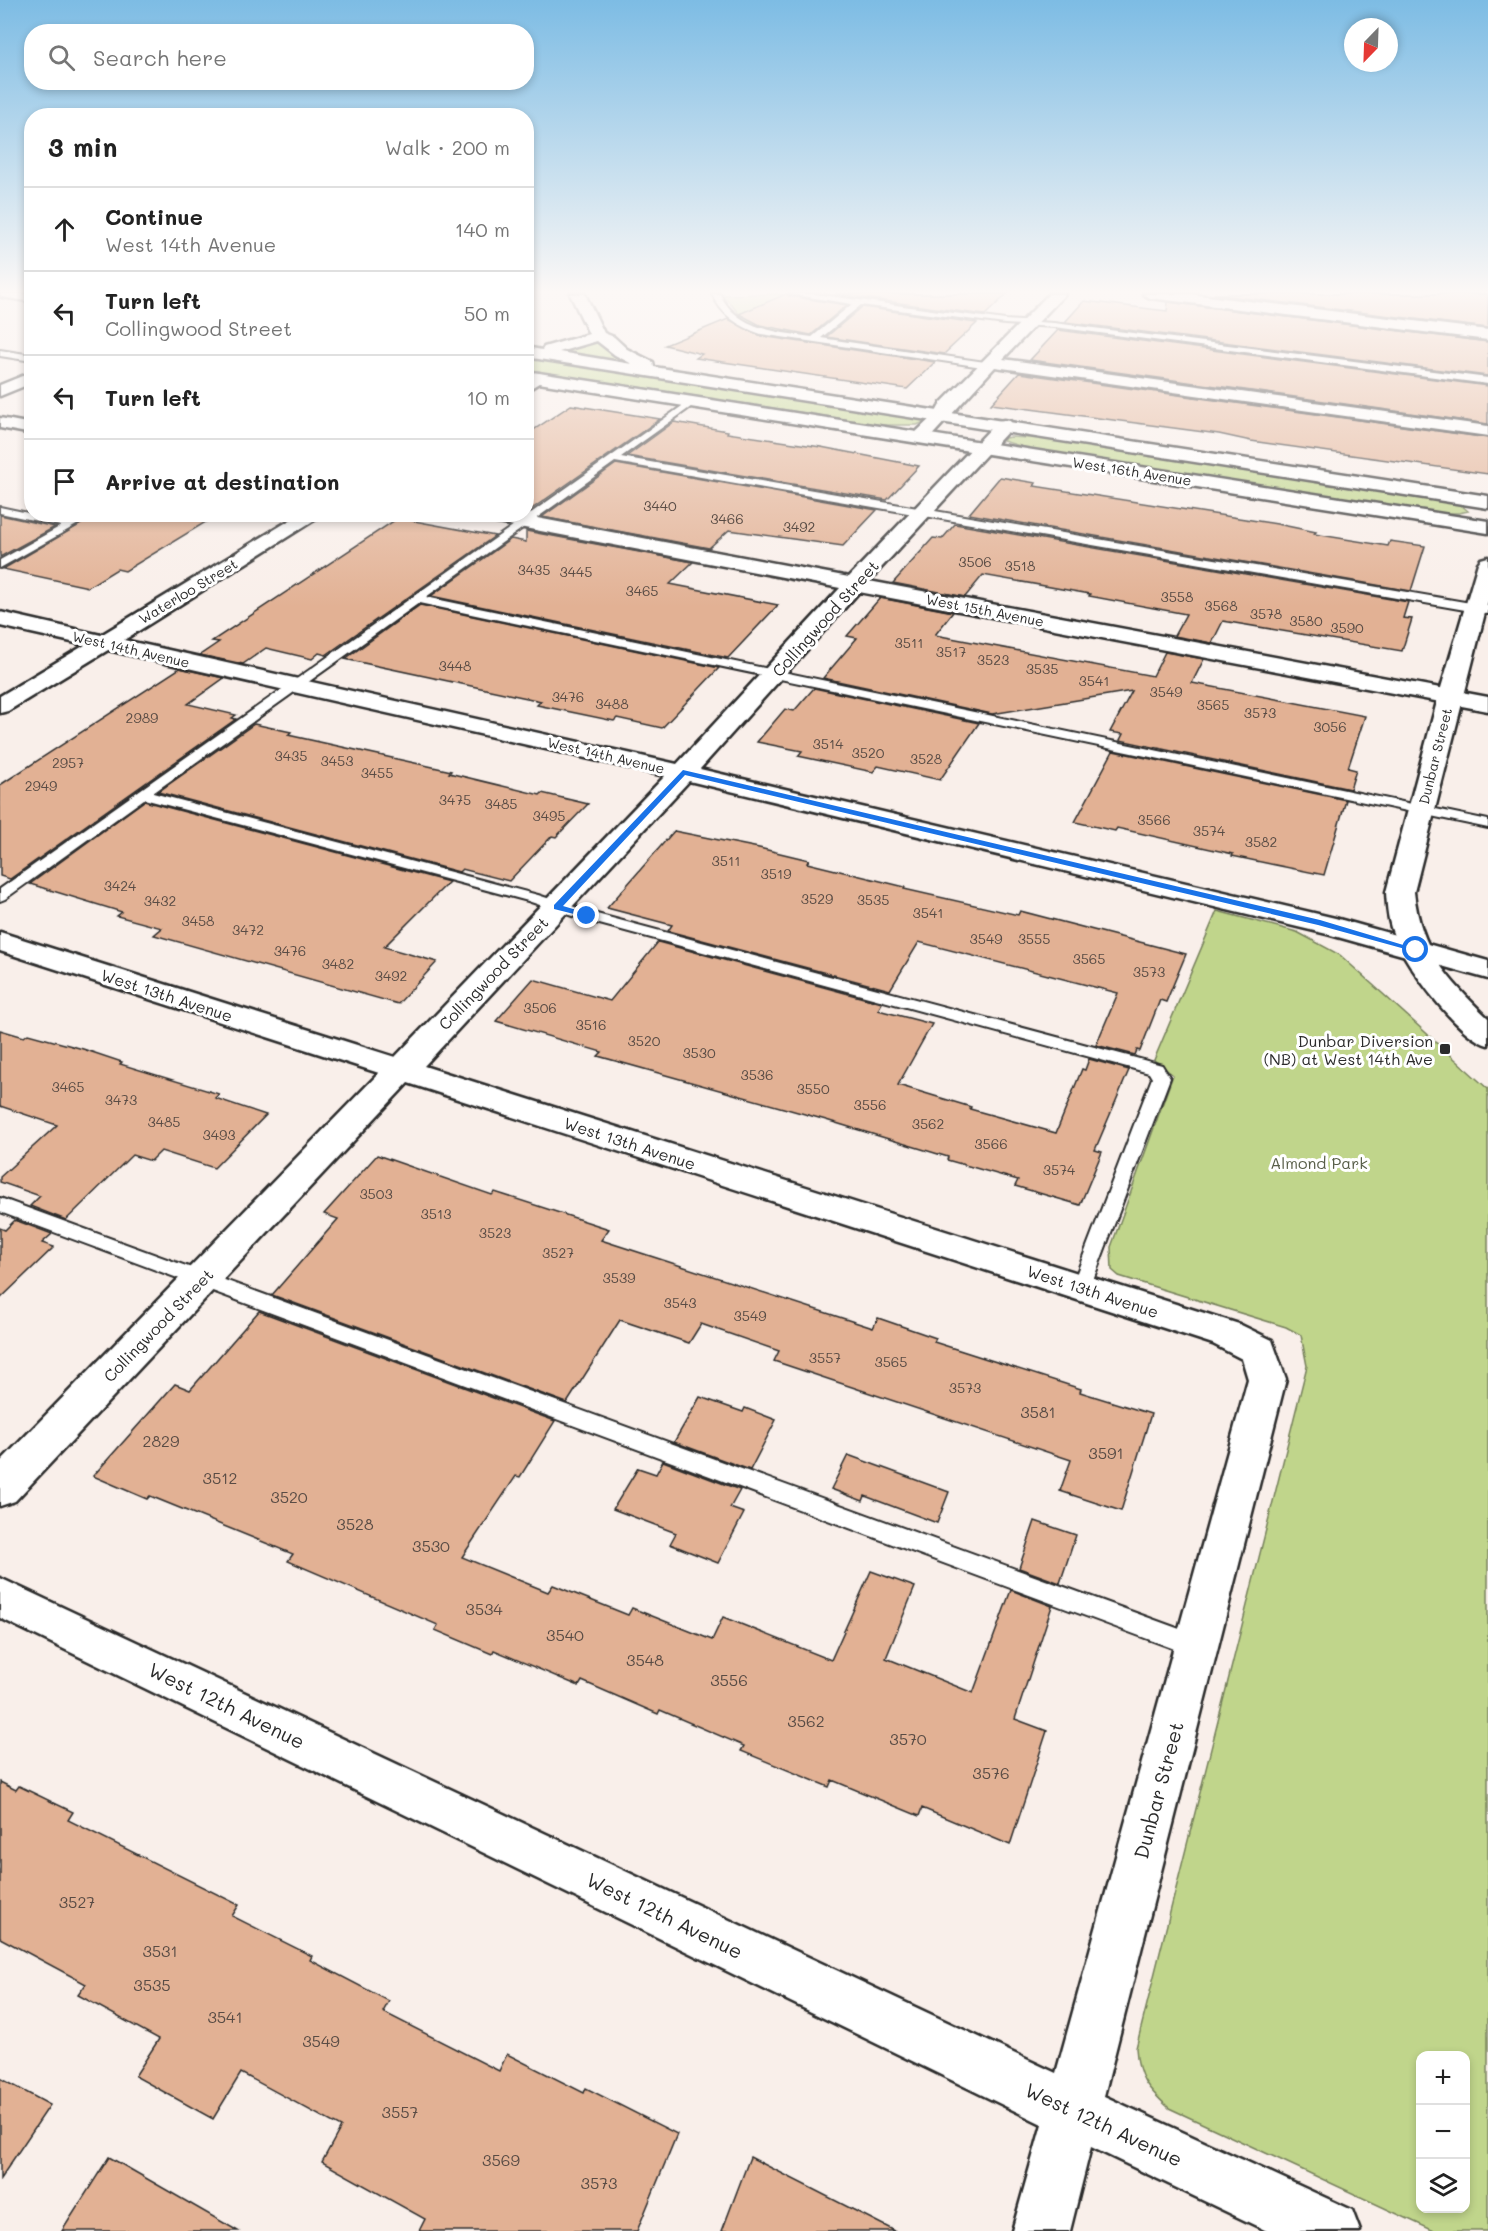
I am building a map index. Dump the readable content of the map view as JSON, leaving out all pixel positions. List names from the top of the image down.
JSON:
{
  "streets": {
    "street": [
      "West 16th Avenue",
      "Waterloo Street",
      "West 15th Avenue",
      "Collingwood Street",
      "West 14th Avenue",
      "Dunbar Street",
      "West 13th Avenue",
      "West 12th Avenue"
    ]
  },
  "crossings": [
    ["West 16th Avenue", "Collingwood Street"],
    ["Waterloo Street", "West 14th Avenue"],
    ["West 15th Avenue", "Collingwood Street"],
    ["West 15th Avenue", "Dunbar Street"],
    ["Collingwood Street", "West 14th Avenue"],
    ["Collingwood Street", "West 13th Avenue"],
    ["West 14th Avenue", "Dunbar Street"],
    ["Dunbar Street", "West 13th Avenue"],
    ["Dunbar Street", "West 12th Avenue"]
  ],
  "parks": ["Almond Park"],
  "places": {
    "transit": ["Dunbar Diversion (NB) at West 14th Ave"]
  },
  "house_numbers": [
    "3440",
    "3466",
    "3492",
    "3506",
    "3518",
    "3435",
    "3445",
    "3465",
    "3558",
    "3568",
    "3578",
    "3580",
    "3590",
    "3511",
    "3517",
    "3523",
    "3448",
    "3535",
    "3541",
    "3549",
    "3476",
    "3488",
    "3565",
    "3573",
    "2989",
    "3056",
    "3514",
    "3520",
    "3435",
    "3528",
    "3453",
    "2957",
    "3455",
    "2949",
    "3475",
    "3485",
    "3495",
    "3566",
    "3574",
    "3582",
    "3511",
    "3519",
    "3424",
    "3529",
    "3535",
    "3432",
    "3541",
    "3458",
    "3472",
    "3549",
    "3555",
    "3476",
    "3565",
    "3482",
    "3573",
    "3492",
    "3506",
    "3516",
    "3520",
    "3530",
    "3536",
    "3465",
    "3550",
    "3473",
    "3556",
    "3485",
    "3562",
    "3493",
    "3566",
    "3574",
    "3503",
    "3513",
    "3523",
    "3527",
    "3539",
    "3543",
    "3549",
    "3557",
    "3565",
    "3573",
    "3581",
    "2829",
    "3591",
    "3512",
    "3520",
    "3528",
    "3530",
    "3534",
    "3540",
    "3548",
    "3556",
    "3562",
    "3570",
    "3576",
    "3527",
    "3531",
    "3535",
    "3541",
    "3549",
    "3557",
    "3569",
    "3573"
  ],
  "north": "bottom left",
  "page": {
    "search": "Search here",
    "heading": ["3 min", "Walk · 200 m"],
    "list": [
      ["Continue", "West 14th Avenue", "140 m"],
      ["Turn left", "Collingwood Street", "50 m"],
      ["Turn left", "10 m"],
      "Arrive at destination"
    ],
    "map_buttons": ["+", "−"]
  }
}
